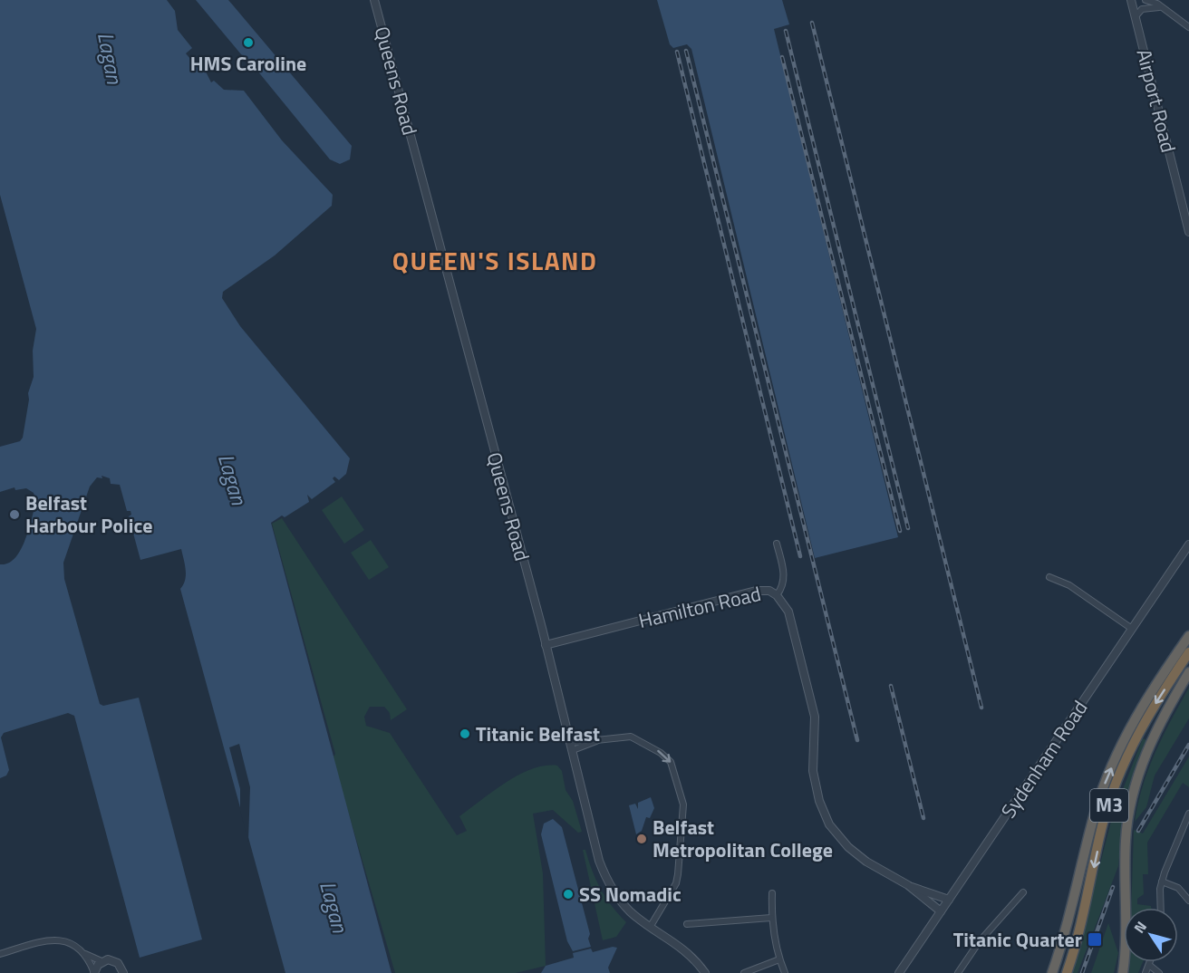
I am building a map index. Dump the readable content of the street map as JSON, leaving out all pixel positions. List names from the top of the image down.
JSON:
{
  "streets": {
    "highway": ["M3"],
    "street": [
      "Queens Road",
      "Airport Road",
      "Hamilton Road",
      "Sydenham Road"
    ]
  },
  "crossings": [
    ["Queens Road", "Hamilton Road"],
    ["Hamilton Road", "Sydenham Road"]
  ],
  "districts": ["QUEEN'S ISLAND"],
  "water": ["Lagan"],
  "places": {
    "other": [
      "HMS Caroline",
      "Belfast Harbour Police",
      "Titanic Belfast",
      "Belfast Metropolitan College",
      "SS Nomadic"
    ],
    "transit": ["Titanic Quarter"]
  },
  "north": "top left"
}
